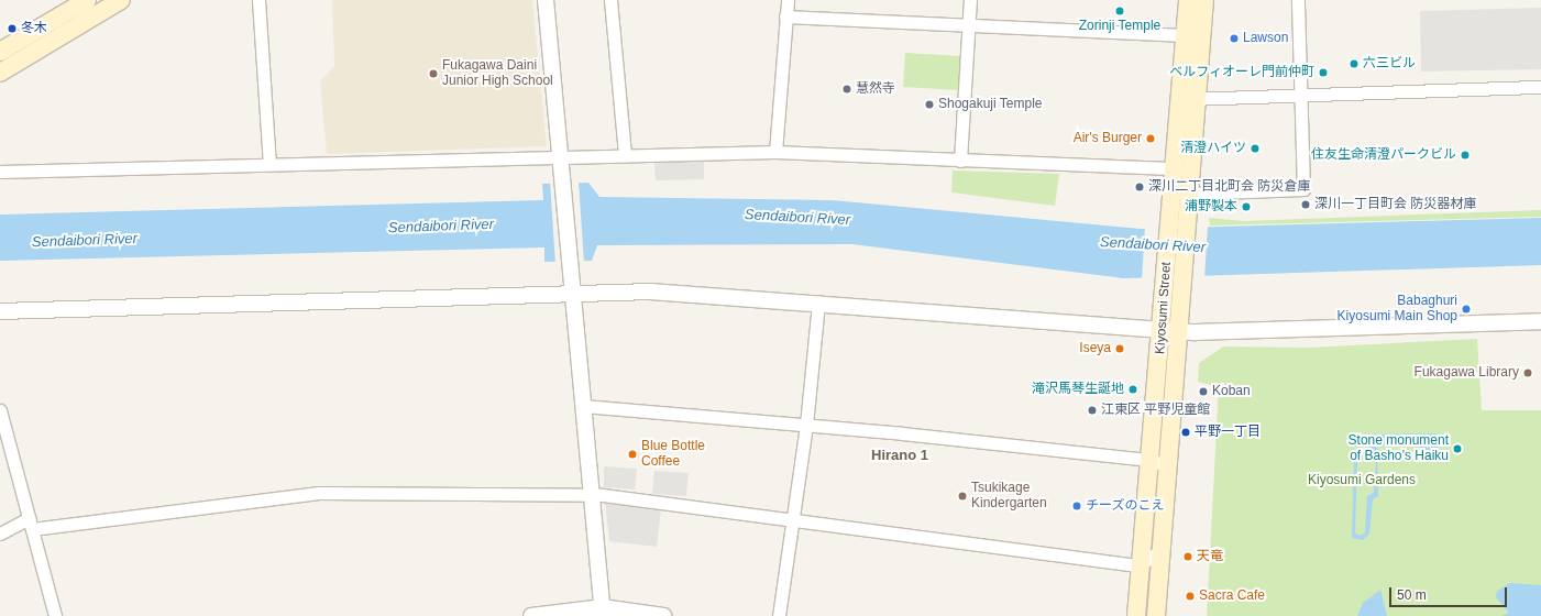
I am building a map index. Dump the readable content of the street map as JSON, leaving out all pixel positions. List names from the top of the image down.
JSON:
{
  "streets": {
    "main road": ["Kiyosumi Street"]
  },
  "districts": ["Hirano 1"],
  "water": ["Sendaibori River"],
  "parks": ["Kiyosumi Gardens"],
  "places": [
    "Zorinji Temple",
    "冬木",
    "Lawson",
    "六三ビル",
    "ベルフィオーレ門前仲町",
    "Fukagawa Daini Junior High School",
    "慧然寺",
    "Shogakuji Temple",
    "Air's Burger",
    "清澄ハイツ",
    "住友生命清澄パークビル",
    "深川二丁目北町会 防災倉庫",
    "深川一丁目町会 防災器材庫",
    "浦野製本",
    "Babaghuri Kiyosumi Main Shop",
    "Iseya",
    "Fukagawa Library",
    "滝沢馬琴生誕地",
    "Koban",
    "江東区 平野児童館",
    "平野一丁目",
    "Stone monument of Basho’s Haiku",
    "Blue Bottle Coffee",
    "Tsukikage Kindergarten",
    "チーズのこえ",
    "天竜",
    "Sacra Cafe"
  ],
  "scale_bar": "50 m"
}
